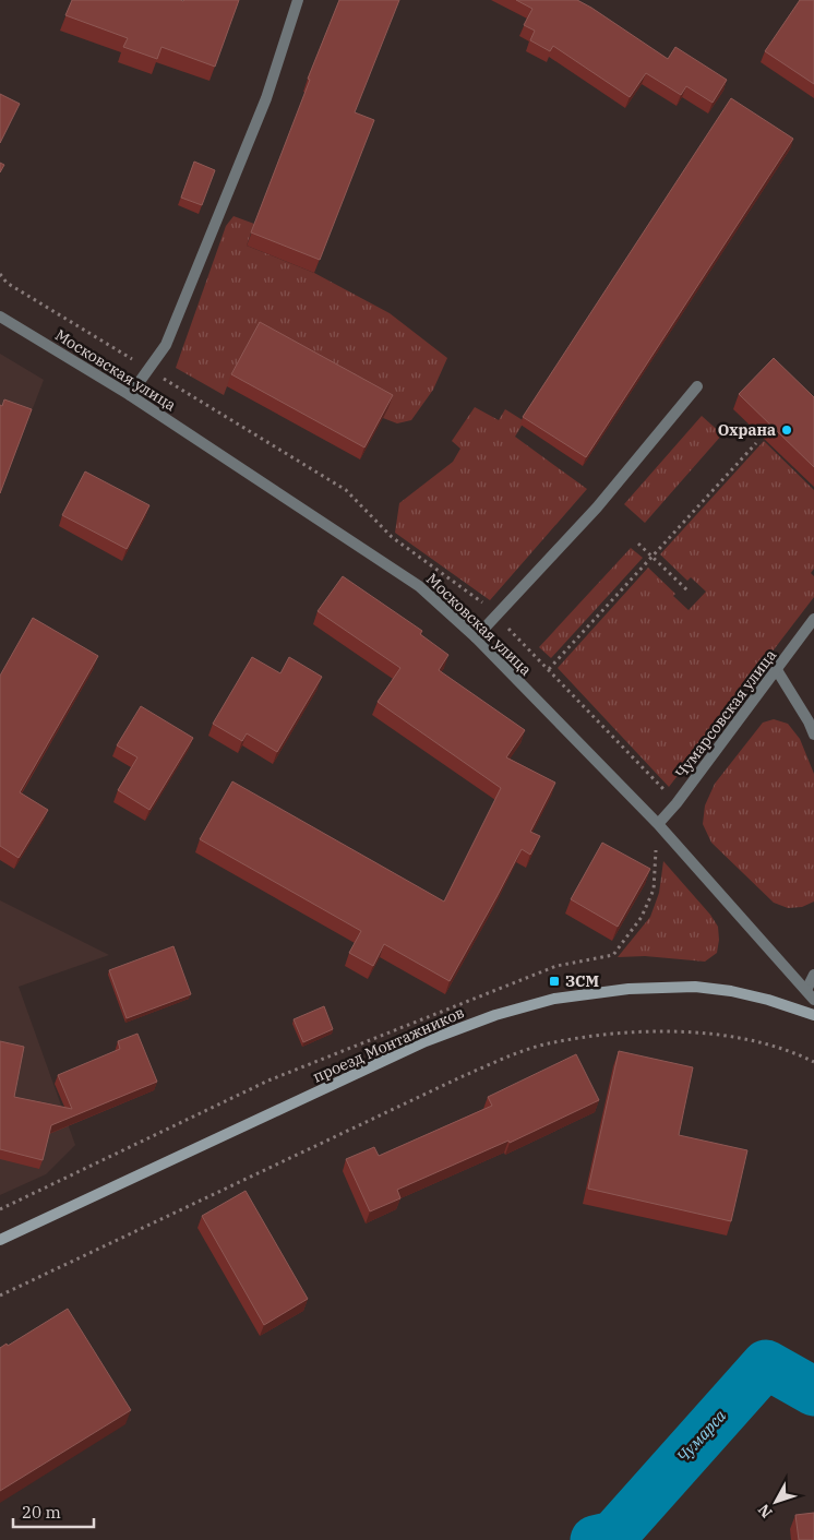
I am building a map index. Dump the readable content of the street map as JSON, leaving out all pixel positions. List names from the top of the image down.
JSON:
{
  "streets": {
    "main road": ["проезд Монтажников"],
    "street": ["Московская улица", "Чумарсовская улица"]
  },
  "crossings": [
    ["Московская улица", "Чумарсовская улица"]
  ],
  "water": ["Чумарса"],
  "places": {
    "other": ["Охрана"],
    "transit": ["ЗСМ"]
  },
  "scale_bar": "20 m",
  "north": "bottom left"
}
